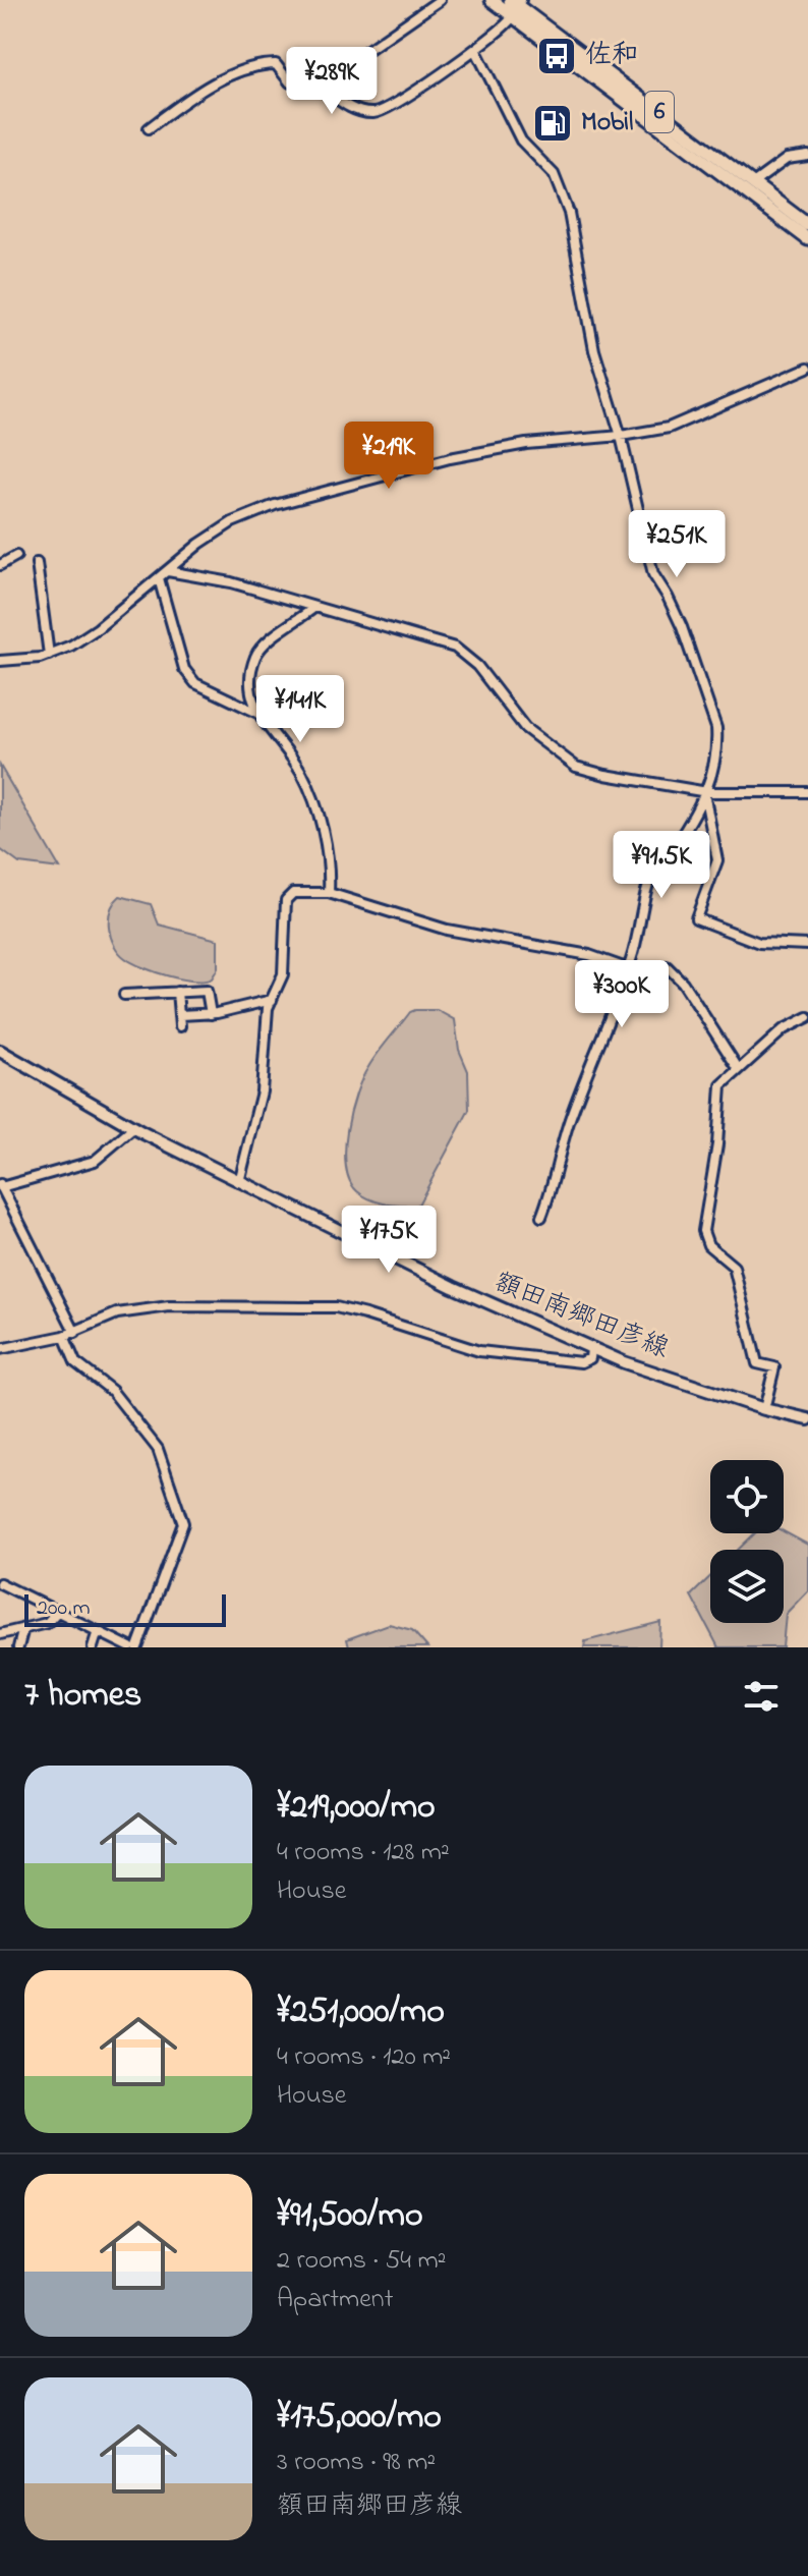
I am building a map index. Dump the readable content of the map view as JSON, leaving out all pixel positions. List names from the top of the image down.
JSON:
{
  "streets": {
    "highway": ["6"],
    "main road": ["額田南郷田彦線"]
  },
  "places": {
    "bus stop": ["佐和"],
    "fuel station": ["Mobil"]
  },
  "scale_bar": "200 m",
  "page": {
    "price": [
      "¥289K",
      "¥219K",
      "¥251K",
      "¥141K",
      "¥91.5K",
      "¥300K",
      "¥175K"
    ],
    "scale": "200 m",
    "heading": "7 homes",
    "list": [
      {
        "name": "¥219,000/mo",
        "note": "4 rooms · 128 m² · House"
      },
      {
        "name": "¥251,000/mo",
        "note": "4 rooms · 120 m² · House"
      },
      {
        "name": "¥91,500/mo",
        "note": "2 rooms · 54 m² · Apartment"
      },
      {
        "name": "¥175,000/mo",
        "note": "3 rooms · 98 m² · 額田南郷田彦線"
      }
    ]
  }
}
